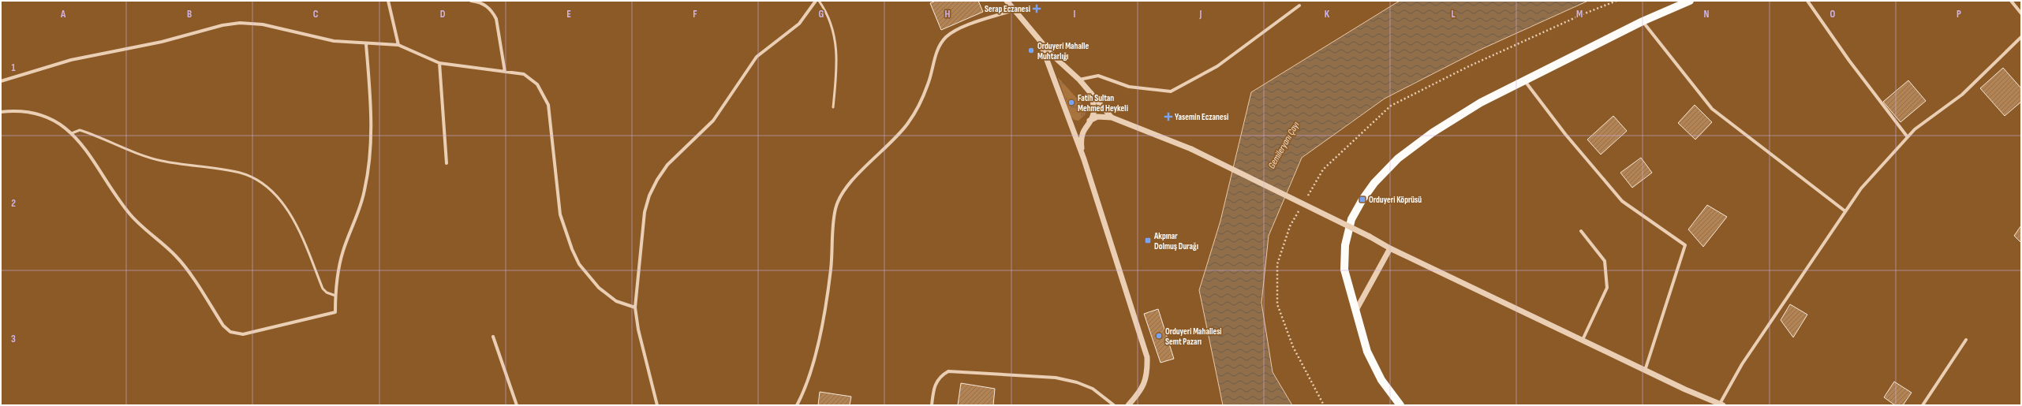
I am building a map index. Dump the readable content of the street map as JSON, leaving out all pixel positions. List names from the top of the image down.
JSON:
{
  "water": ["Gemileryanı Çayı"],
  "places": {
    "health": ["Serap Eczanesi", "Yasemin Eczanesi"],
    "other": ["Orduyeri Mahalle Muhtarlığı", "Fatih Sultan Mehmed Heykeli", "Orduyeri Mahallesi Semt Pazarı"],
    "transit": ["Orduyeri Köprüsü", "Akpınar Dolmuş Durağı"]
  },
  "grid": {
    "columns": [
      "A",
      "B",
      "C",
      "D",
      "E",
      "F",
      "G",
      "H",
      "I",
      "J",
      "K",
      "L",
      "M",
      "N",
      "O",
      "P"
    ],
    "rows": ["1", "2", "3"]
  }
}
